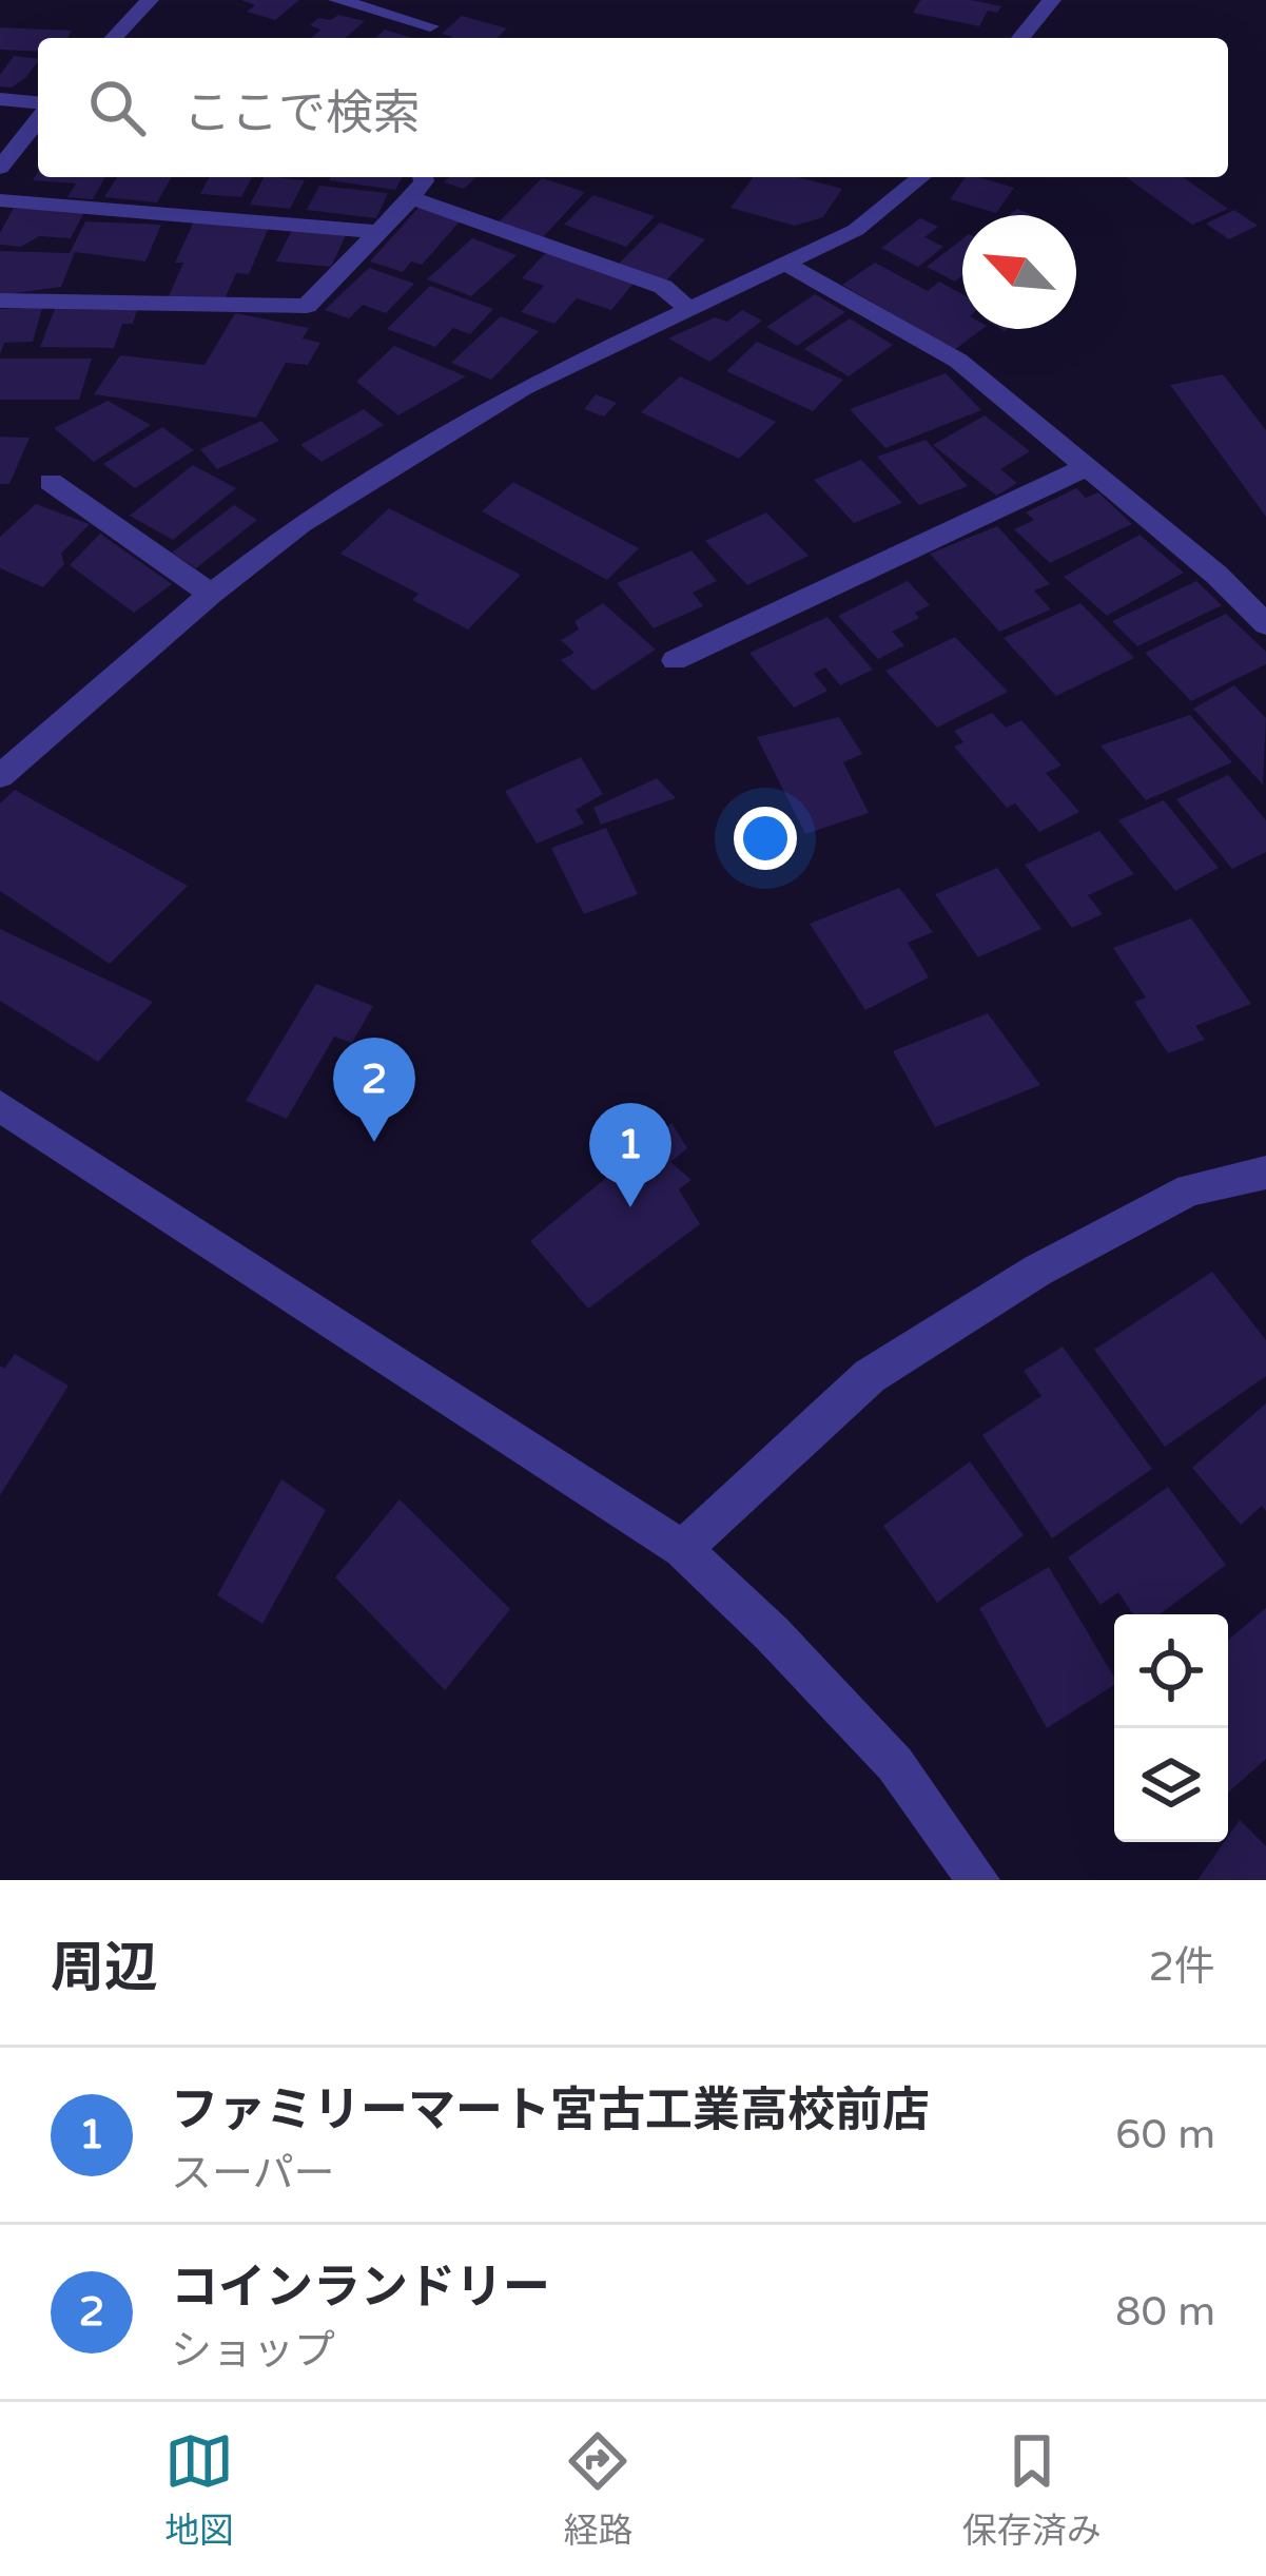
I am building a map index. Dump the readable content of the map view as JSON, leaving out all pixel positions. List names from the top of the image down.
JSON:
{
  "north": "top left",
  "page": {
    "search": "ここで検索",
    "pins": ["2", "1"],
    "heading": ["周辺", "2件"],
    "list": [
      {
        "mark": "1",
        "name": "ファミリーマート宮古工業高校前店",
        "note": "スーパー",
        "value": "60 m"
      },
      {
        "mark": "2",
        "name": "コインランドリー",
        "note": "ショップ",
        "value": "80 m"
      }
    ],
    "nav": ["地図", "経路", "保存済み"]
  }
}
